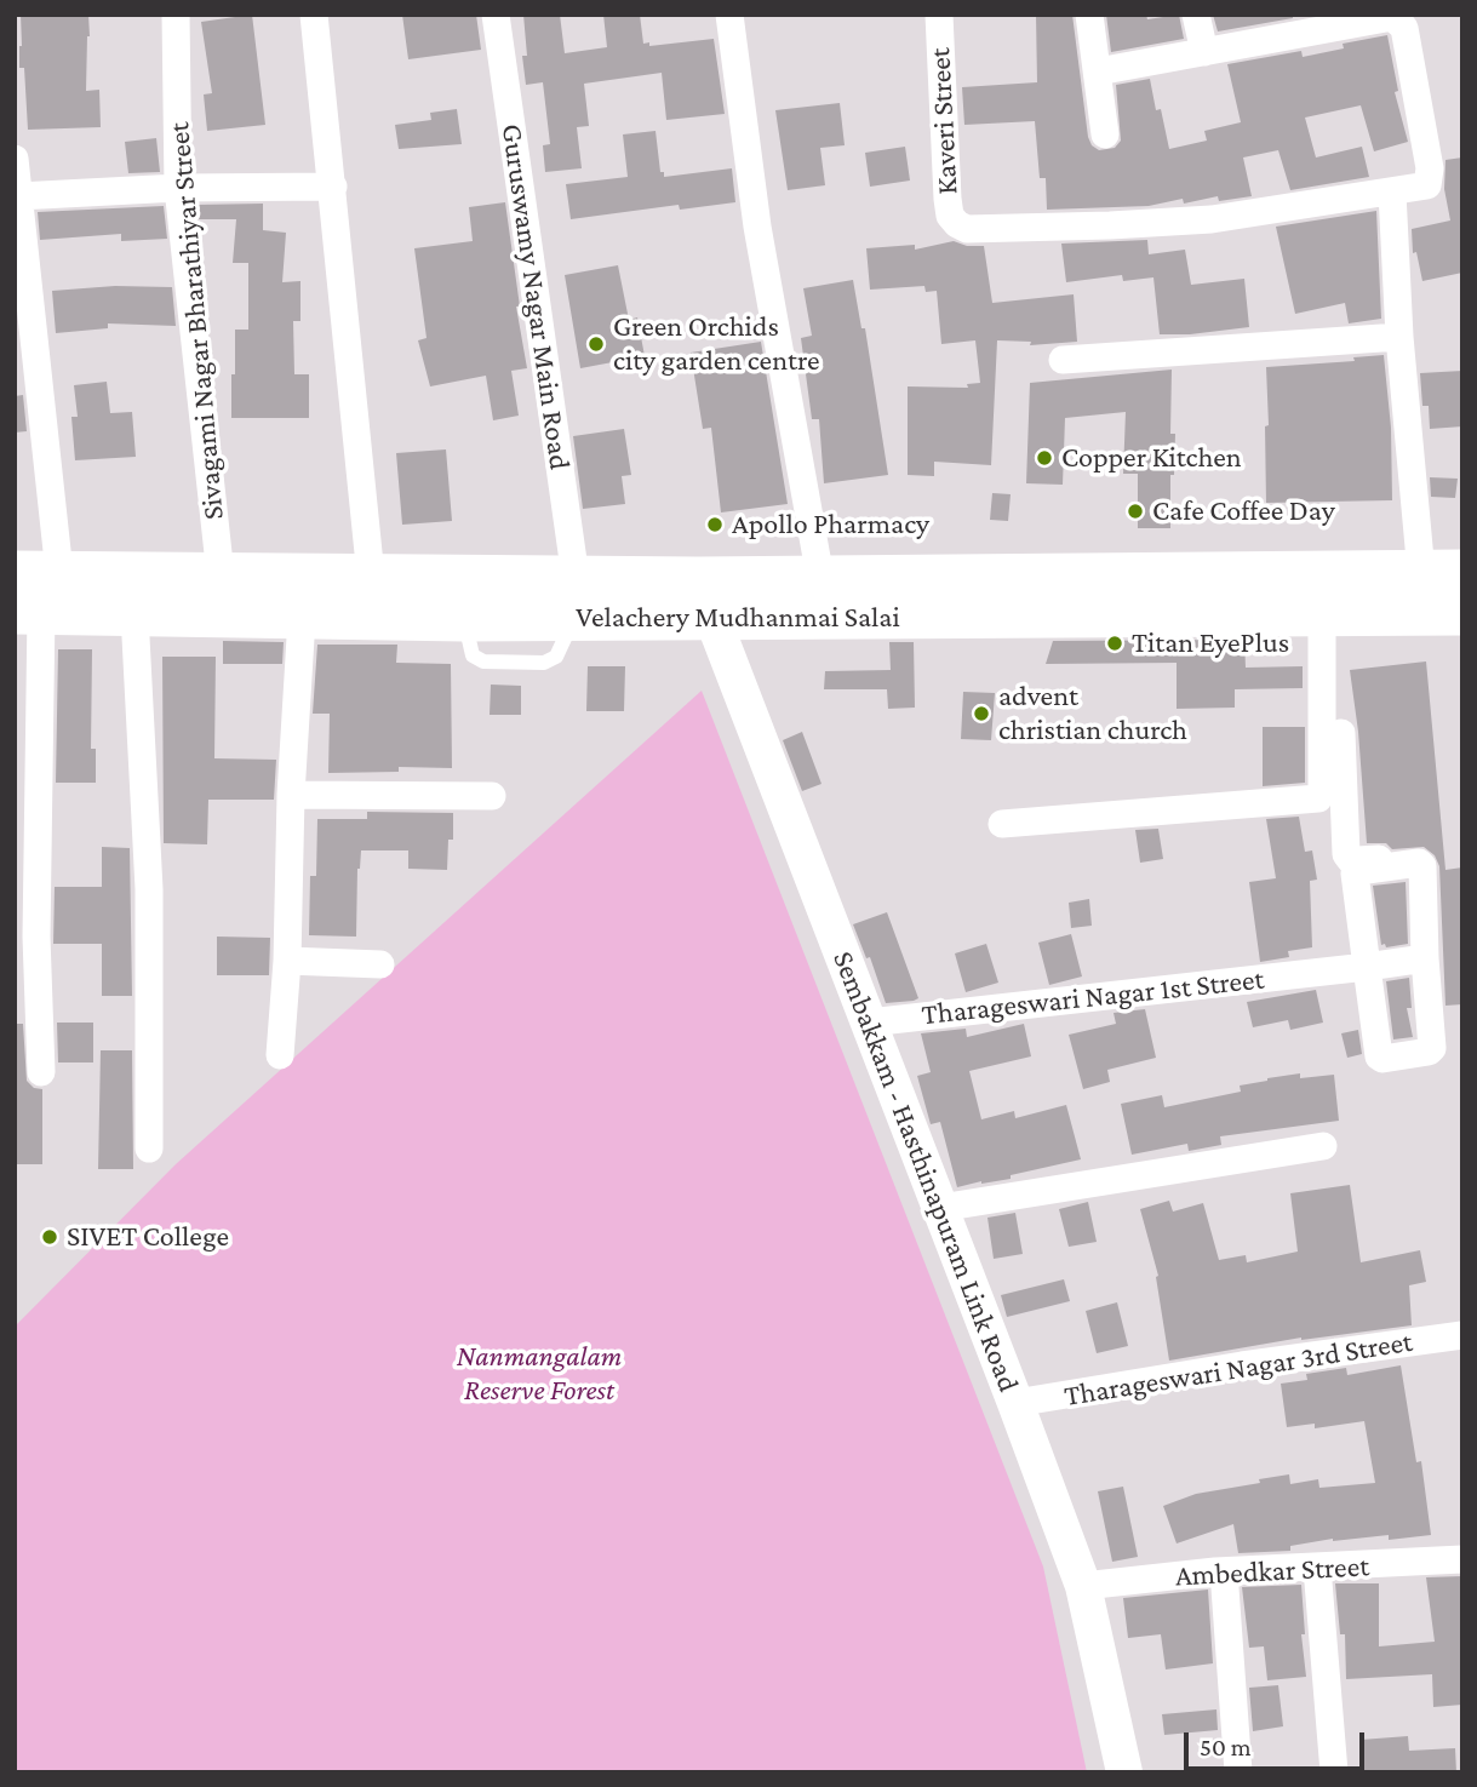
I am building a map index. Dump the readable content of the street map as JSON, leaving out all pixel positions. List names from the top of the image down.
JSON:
{
  "streets": {
    "main road": ["Velachery Mudhanmai Salai"],
    "street": [
      "Kaveri Street",
      "Guruswamy Nagar Main Road",
      "Sivagami Nagar Bharathiyar Street",
      "Tharageswari Nagar 1st Street",
      "Sembakkam - Hasthinapuram Link Road",
      "Tharageswari Nagar 3rd Street",
      "Ambedkar Street"
    ]
  },
  "crossings": [
    ["Guruswamy Nagar Main Road", "Velachery Mudhanmai Salai"],
    ["Sivagami Nagar Bharathiyar Street", "Velachery Mudhanmai Salai"],
    ["Velachery Mudhanmai Salai", "Sembakkam - Hasthinapuram Link Road"],
    ["Tharageswari Nagar 1st Street", "Sembakkam - Hasthinapuram Link Road"],
    ["Sembakkam - Hasthinapuram Link Road", "Tharageswari Nagar 3rd Street"],
    ["Sembakkam - Hasthinapuram Link Road", "Ambedkar Street"]
  ],
  "parks": ["Nanmangalam Reserve Forest"],
  "places": [
    "Green Orchids city garden centre",
    "Copper Kitchen",
    "Cafe Coffee Day",
    "Apollo Pharmacy",
    "Titan EyePlus",
    "advent christian church",
    "SIVET College"
  ],
  "scale_bar": "50 m"
}
